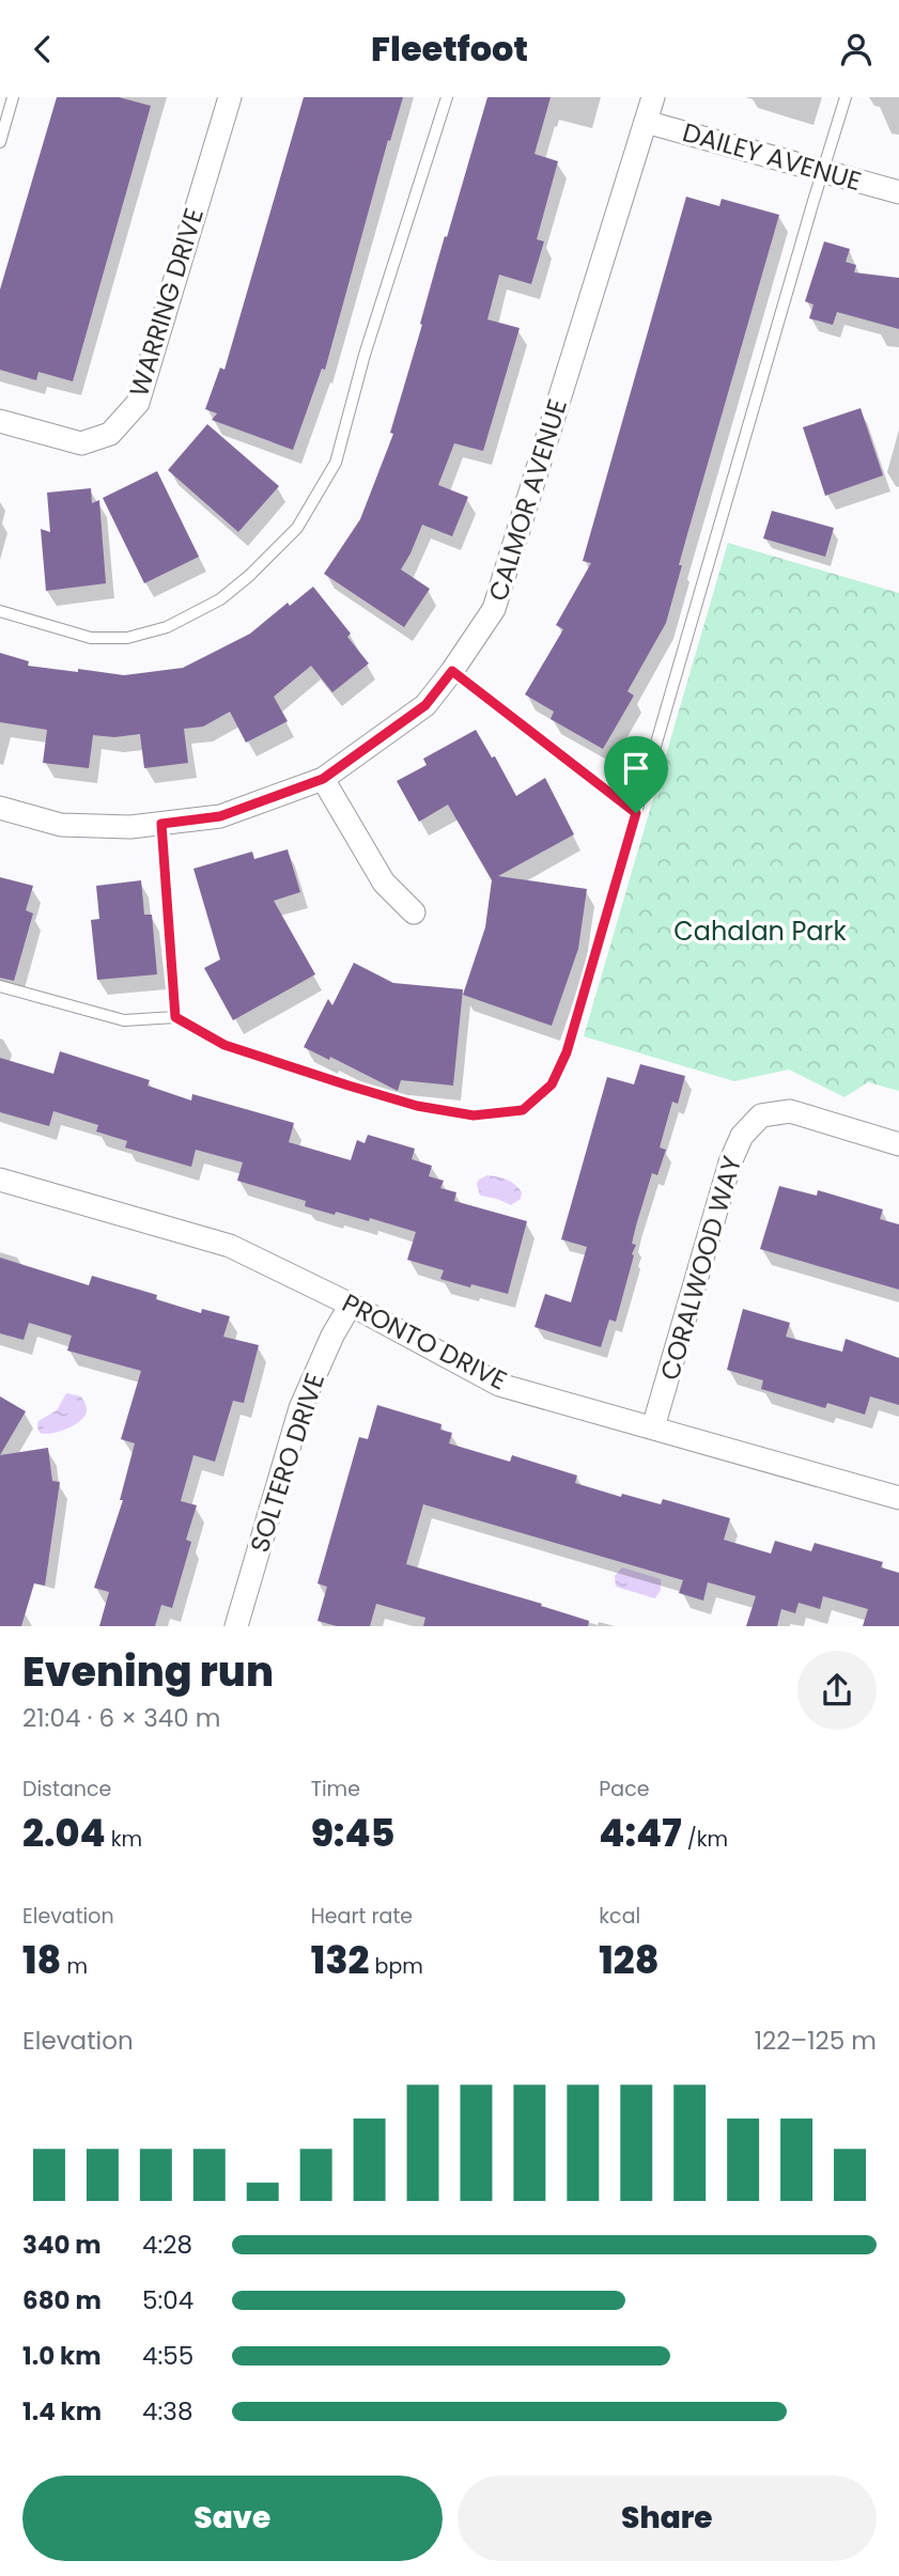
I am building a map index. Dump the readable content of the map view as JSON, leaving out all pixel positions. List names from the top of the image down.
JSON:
{
  "streets": {
    "street": [
      "DAILEY AVENUE",
      "WARRING DRIVE",
      "CALMOR AVENUE",
      "CORALWOOD WAY",
      "PRONTO DRIVE",
      "SOLTERO DRIVE"
    ]
  },
  "crossings": [
    ["DAILEY AVENUE", "CALMOR AVENUE"],
    ["CORALWOOD WAY", "PRONTO DRIVE"],
    ["PRONTO DRIVE", "SOLTERO DRIVE"]
  ],
  "parks": ["Cahalan Park"],
  "page": {
    "header": "Fleetfoot",
    "heading": ["Evening run", "21:04 · 6 × 340 m"],
    "stats": [
      ["Distance", "2.04 km"],
      ["Time", "9:45"],
      ["Pace", "4:47 /km"],
      ["Elevation", "18 m"],
      ["Heart rate", "132 bpm"],
      ["kcal", "128"]
    ],
    "chart": ["Elevation", "122–125 m"],
    "list": [
      {
        "name": "340 m",
        "note": "4:28"
      },
      {
        "name": "680 m",
        "note": "5:04"
      },
      {
        "name": "1.0 km",
        "note": "4:55"
      },
      {
        "name": "1.4 km",
        "note": "4:38"
      }
    ],
    "buttons": ["Save", "Share"]
  }
}
